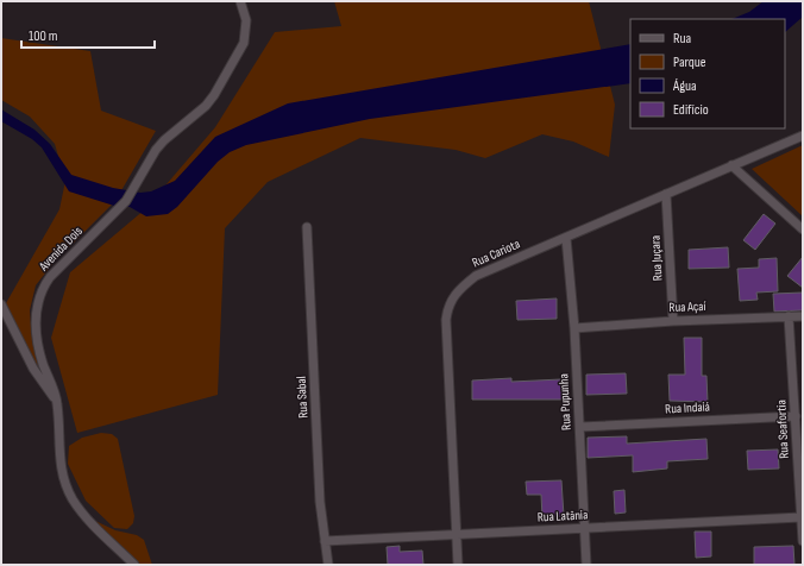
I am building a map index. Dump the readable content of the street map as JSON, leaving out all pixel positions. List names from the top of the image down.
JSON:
{
  "streets": {
    "street": [
      "Avenida Dois",
      "Rua Cariota",
      "Rua Juçara",
      "Rua Açaí",
      "Rua Sabal",
      "Rua Pupunha",
      "Rua Indaiá",
      "Rua Seafortia",
      "Rua Latânia"
    ]
  },
  "crossings": [
    ["Rua Cariota", "Rua Juçara"],
    ["Rua Cariota", "Rua Pupunha"],
    ["Rua Cariota", "Rua Latânia"],
    ["Rua Juçara", "Rua Açaí"],
    ["Rua Açaí", "Rua Pupunha"],
    ["Rua Açaí", "Rua Seafortia"],
    ["Rua Sabal", "Rua Latânia"],
    ["Rua Pupunha", "Rua Indaiá"],
    ["Rua Pupunha", "Rua Latânia"],
    ["Rua Indaiá", "Rua Seafortia"],
    ["Rua Seafortia", "Rua Latânia"]
  ],
  "legend": [
    "Rua",
    "Parque",
    "Água",
    "Edifício"
  ],
  "scale_bar": "100 m"
}
